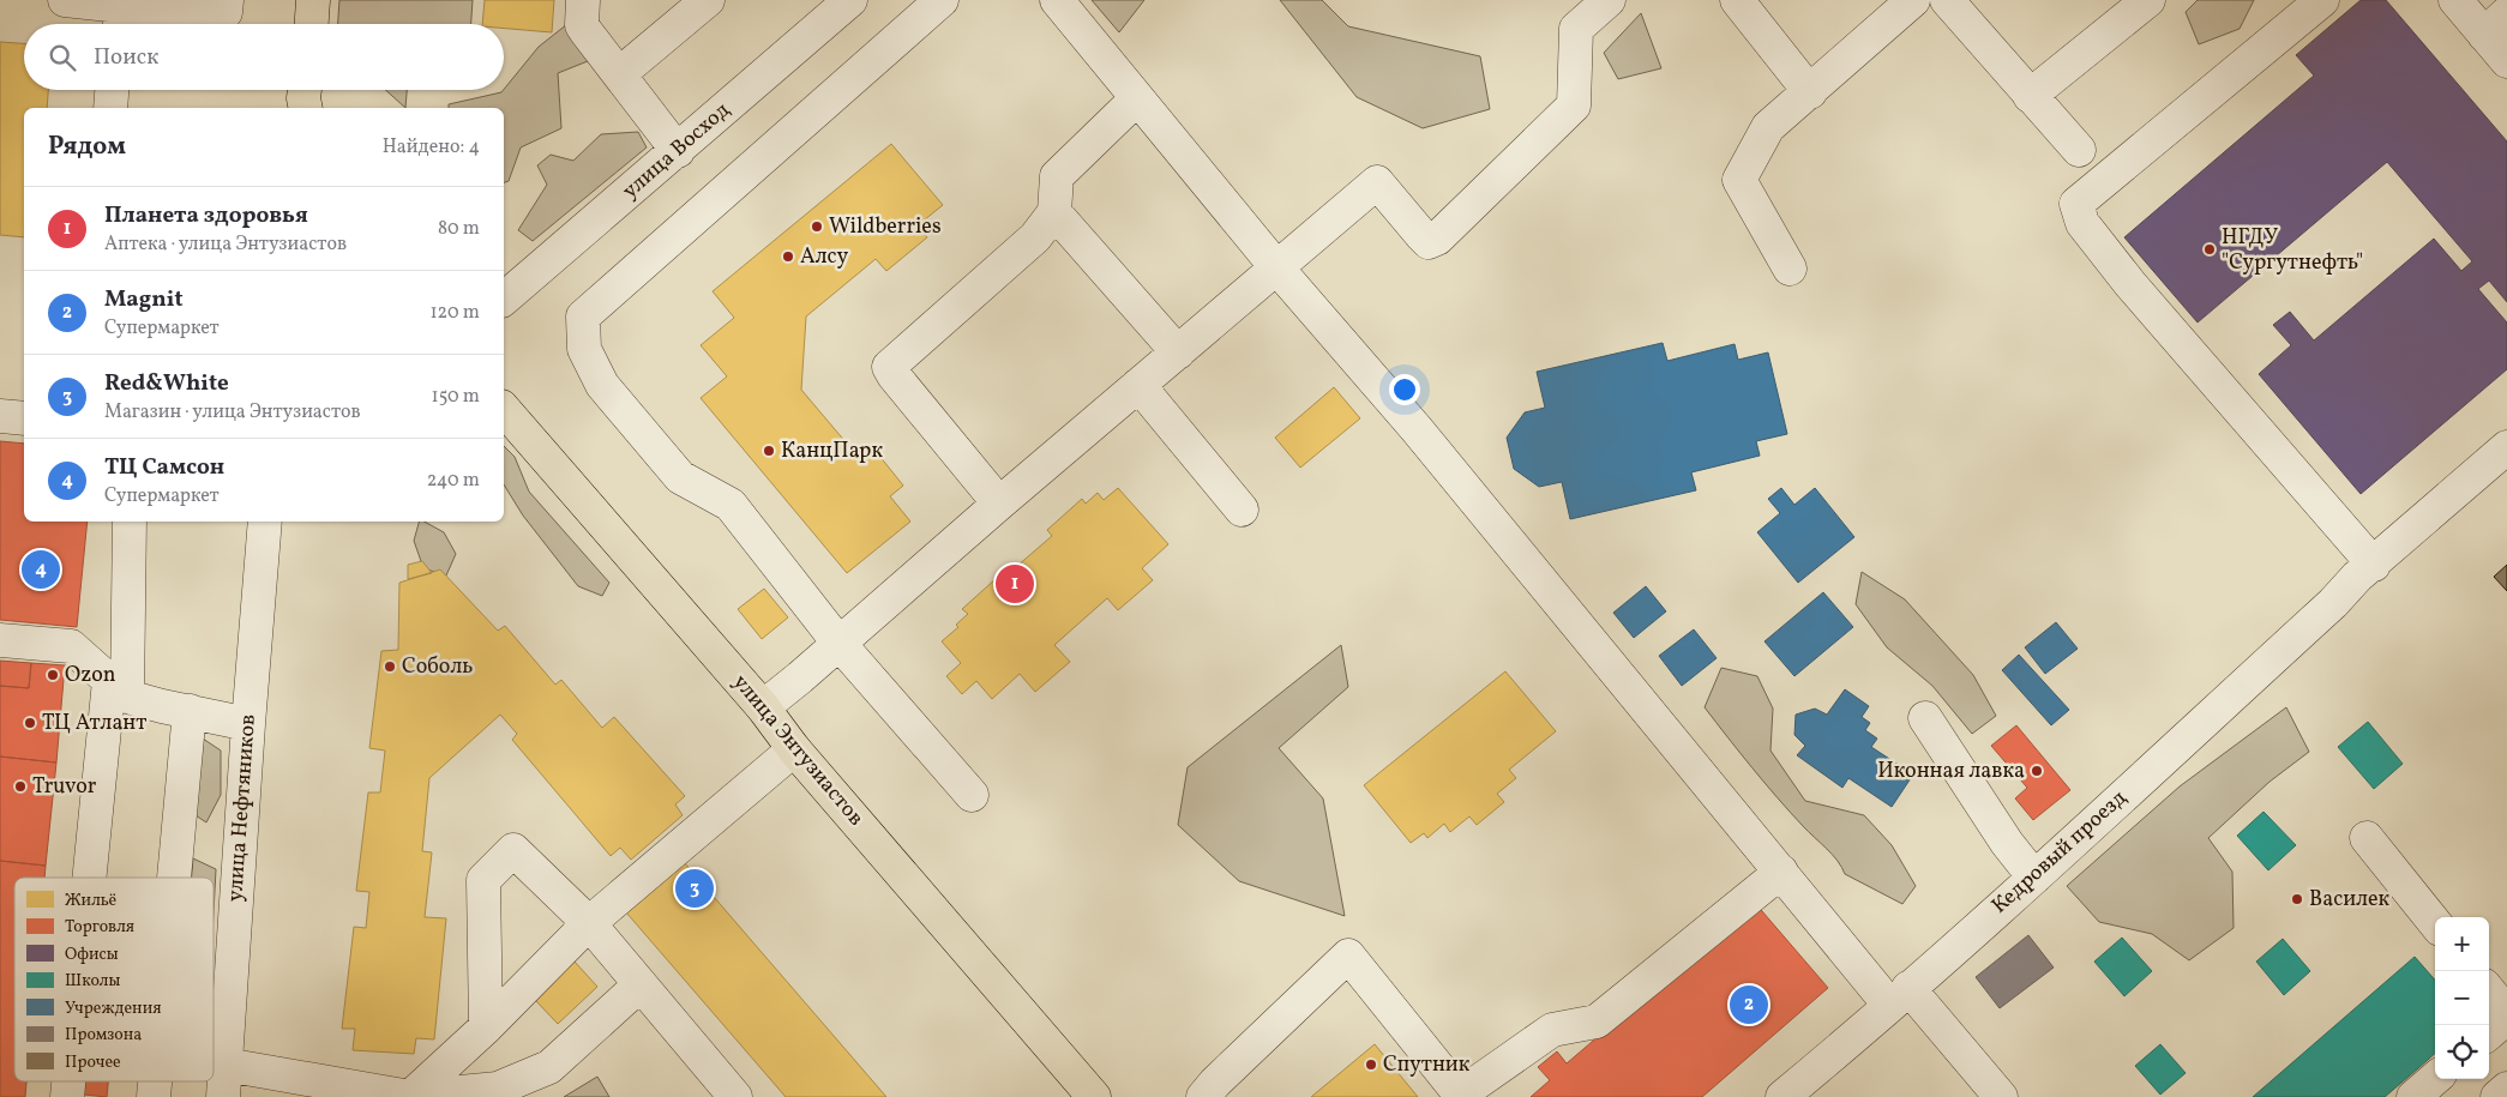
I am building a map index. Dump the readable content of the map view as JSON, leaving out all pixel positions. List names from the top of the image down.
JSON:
{
  "streets": {
    "main road": ["улица Энтузиастов"],
    "street": ["улица Восход", "улица Нефтяников", "Кедровый проезд"]
  },
  "places": [
    "Wildberries",
    "НГДУ \"Сургутнефть\"",
    "Алсу",
    "КанцПарк",
    "Соболь",
    "Ozon",
    "ТЦ Атлант",
    "Иконная лавка",
    "Truvor",
    "Василек",
    "Спутник"
  ],
  "legend": [
    "Жильё",
    "Торговля",
    "Офисы",
    "Школы",
    "Учреждения",
    "Промзона",
    "Прочее"
  ],
  "page": {
    "search": "Поиск",
    "heading": ["Рядом", "Найдено: 4"],
    "list": [
      {
        "mark": "1",
        "name": "Планета здоровья",
        "note": "Аптека · улица Энтузиастов",
        "value": "80 m"
      },
      {
        "mark": "2",
        "name": "Magnit",
        "note": "Супермаркет",
        "value": "120 m"
      },
      {
        "mark": "3",
        "name": "Red&White",
        "note": "Магазин · улица Энтузиастов",
        "value": "150 m"
      },
      {
        "mark": "4",
        "name": "ТЦ Самсон",
        "note": "Супермаркет",
        "value": "240 m"
      }
    ],
    "pins": [
      "4",
      "1",
      "3",
      "2"
    ],
    "map_buttons": ["+", "−"]
  }
}
